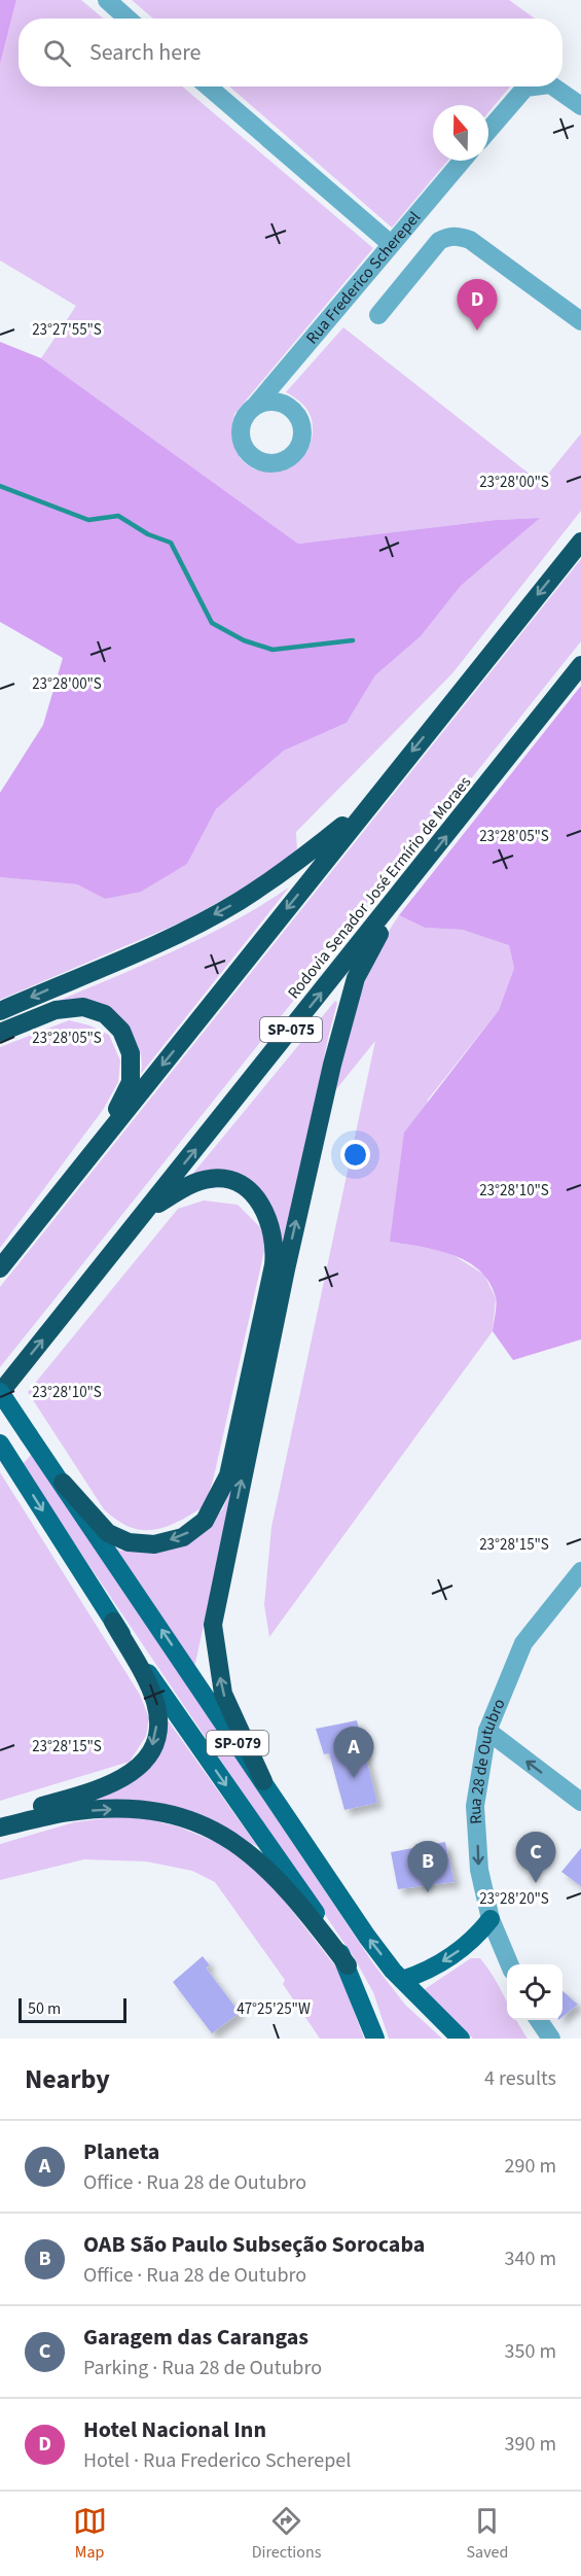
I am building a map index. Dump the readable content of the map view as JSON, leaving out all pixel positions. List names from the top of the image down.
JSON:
{
  "streets": {
    "highway": ["Rodovia Senador José Ermírio de Moraes", "SP-075"],
    "main road": ["SP-079"],
    "street": ["Rua Frederico Scherepel", "Rua 28 de Outubro"]
  },
  "crossings": [
    ["Rodovia Senador José Ermírio de Moraes", "SP-079"]
  ],
  "one_way": ["Rua 28 de Outubro"],
  "scale_bar": "50 m",
  "north": "top",
  "page": {
    "search": "Search here",
    "pins": [
      "D",
      "A",
      "C",
      "B"
    ],
    "scale": "50 m",
    "heading": ["Nearby", "4 results"],
    "list": [
      {
        "mark": "A",
        "name": "Planeta",
        "note": "Office · Rua 28 de Outubro",
        "value": "290 m"
      },
      {
        "mark": "B",
        "name": "OAB São Paulo Subseção Sorocaba",
        "note": "Office · Rua 28 de Outubro",
        "value": "340 m"
      },
      {
        "mark": "C",
        "name": "Garagem das Carangas",
        "note": "Parking · Rua 28 de Outubro",
        "value": "350 m"
      },
      {
        "mark": "D",
        "name": "Hotel Nacional Inn",
        "note": "Hotel · Rua Frederico Scherepel",
        "value": "390 m"
      }
    ],
    "nav": ["Map", "Directions", "Saved"]
  },
  "coordinates": [
    "23°27'55\"S",
    "23°28'00\"S",
    "23°28'05\"S",
    "23°28'10\"S",
    "23°28'15\"S",
    "23°28'20\"S",
    "47°25'25\"W"
  ]
}
